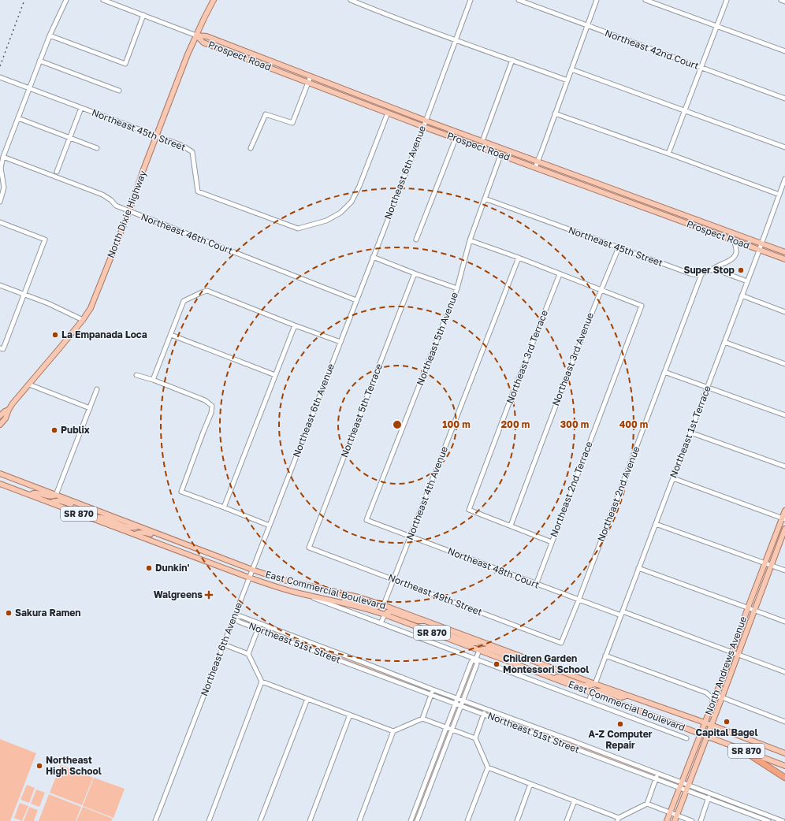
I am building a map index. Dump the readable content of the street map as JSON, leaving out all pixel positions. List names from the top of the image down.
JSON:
{
  "streets": {
    "main road": [
      "Prospect Road",
      "North Dixie Highway",
      "SR 870",
      "East Commercial Boulevard",
      "North Andrews Avenue"
    ],
    "street": [
      "Northeast 42nd Court",
      "Northeast 45th Street",
      "Northeast 6th Avenue",
      "Northeast 46th Court",
      "Northeast 5th Avenue",
      "Northeast 3rd Terrace",
      "Northeast 3rd Avenue",
      "Northeast 5th Terrace",
      "Northeast 1st Terrace",
      "Northeast 2nd Terrace",
      "Northeast 4th Avenue",
      "Northeast 2nd Avenue",
      "Northeast 48th Court",
      "Northeast 49th Street",
      "Northeast 51st Street"
    ]
  },
  "crossings": [
    ["Prospect Road", "Northeast 45th Street"],
    ["Prospect Road", "Northeast 6th Avenue"],
    ["Prospect Road", "North Dixie Highway"],
    ["Prospect Road", "Northeast 5th Avenue"],
    ["Prospect Road", "Northeast 1st Terrace"],
    ["Northeast 45th Street", "North Dixie Highway"],
    ["Northeast 45th Street", "Northeast 5th Avenue"],
    ["Northeast 45th Street", "Northeast 3rd Avenue"],
    ["Northeast 45th Street", "Northeast 2nd Avenue"],
    ["Northeast 6th Avenue", "Northeast 46th Court"],
    ["Northeast 6th Avenue", "East Commercial Boulevard"],
    ["Northeast 6th Avenue", "Northeast 51st Street"],
    ["North Dixie Highway", "Northeast 46th Court"],
    ["Northeast 5th Avenue", "Northeast 48th Court"],
    ["Northeast 3rd Terrace", "Northeast 3rd Avenue"],
    ["Northeast 3rd Avenue", "Northeast 2nd Terrace"],
    ["Northeast 5th Terrace", "Northeast 49th Street"],
    ["Northeast 1st Terrace", "Northeast 48th Court"],
    ["Northeast 1st Terrace", "East Commercial Boulevard"],
    ["Northeast 2nd Terrace", "Northeast 48th Court"],
    ["Northeast 4th Avenue", "Northeast 48th Court"],
    ["Northeast 4th Avenue", "East Commercial Boulevard"],
    ["Northeast 4th Avenue", "Northeast 49th Street"],
    ["Northeast 2nd Avenue", "Northeast 48th Court"],
    ["Northeast 2nd Avenue", "Northeast 49th Street"],
    ["SR 870", "East Commercial Boulevard"],
    ["SR 870", "North Andrews Avenue"],
    ["East Commercial Boulevard", "North Andrews Avenue"],
    ["Northeast 51st Street", "North Andrews Avenue"]
  ],
  "places": {
    "other": [
      "Super Stop",
      "La Empanada Loca",
      "Publix",
      "Dunkin'",
      "Sakura Ramen",
      "Children Garden Montessori School",
      "Capital Bagel",
      "A-Z Computer Repair",
      "Northeast High School"
    ],
    "health": ["Walgreens"]
  },
  "rings": [
    "100 m",
    "200 m",
    "300 m",
    "400 m"
  ]
}
